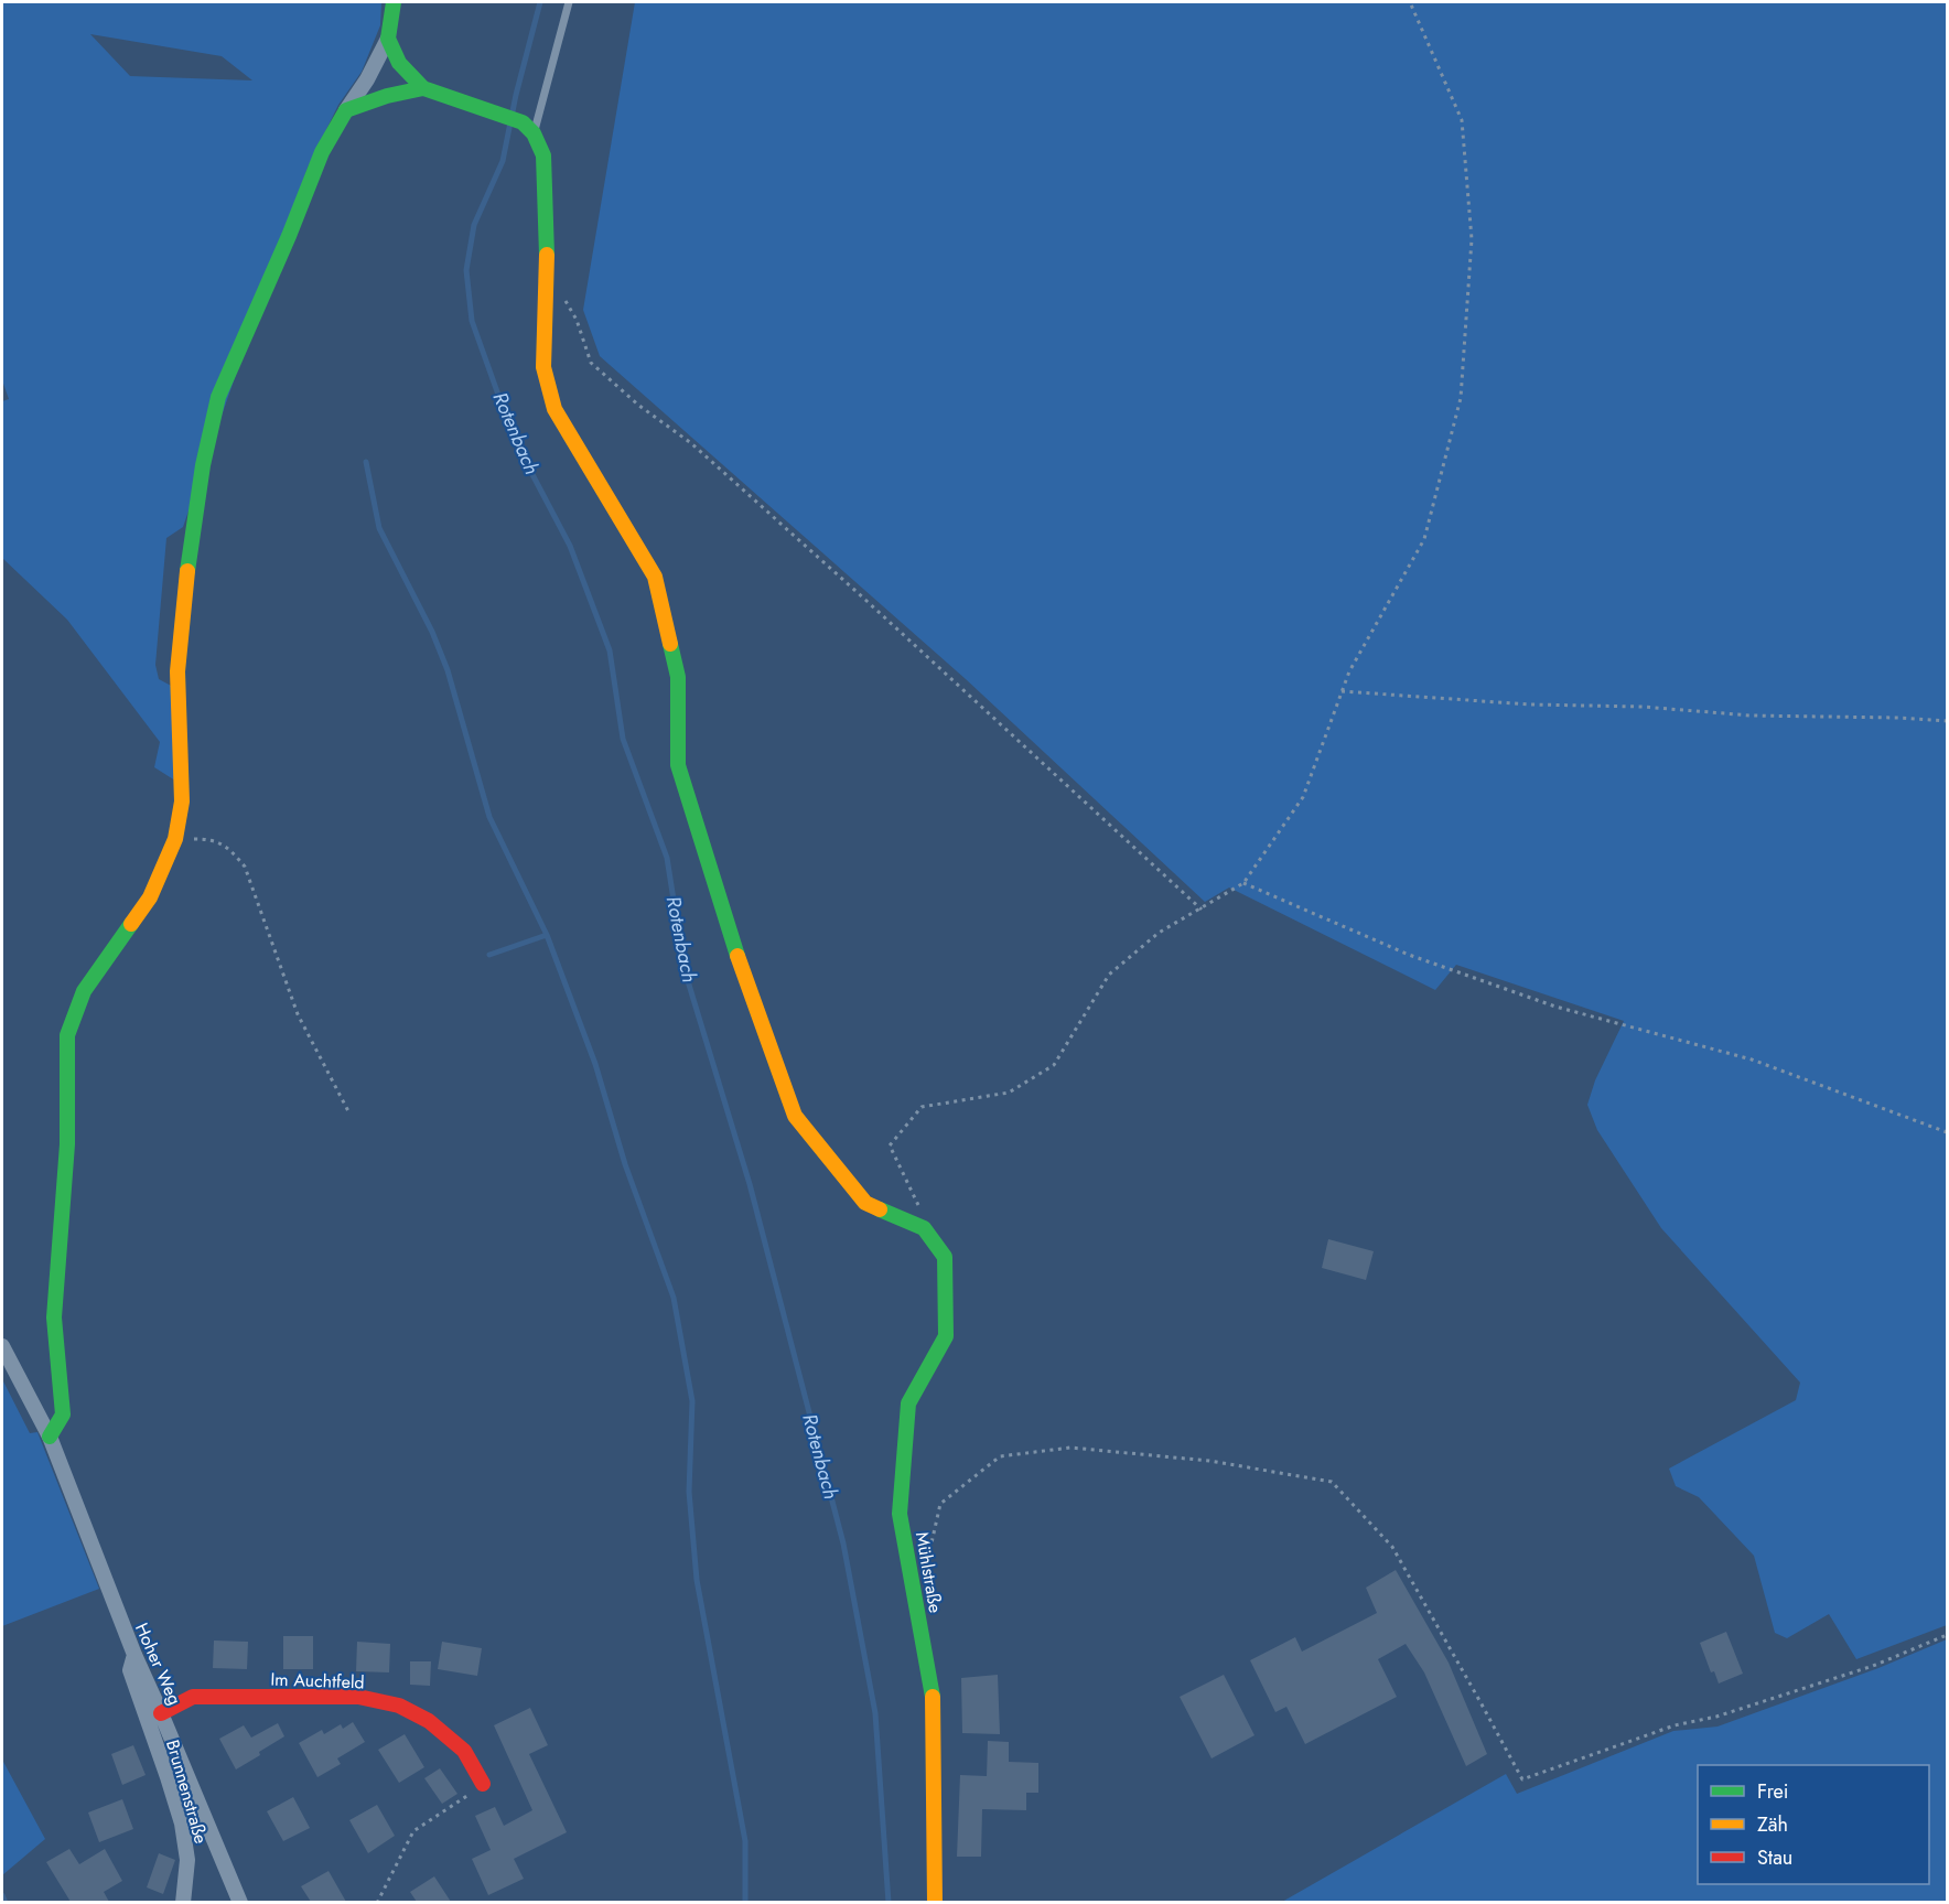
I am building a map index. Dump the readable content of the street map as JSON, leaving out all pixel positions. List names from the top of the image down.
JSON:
{
  "streets": {
    "street": [
      "Mühlstraße",
      "Hoher Weg",
      "Im Auchtfeld",
      "Brunnenstraße"
    ]
  },
  "crossings": [
    ["Hoher Weg", "Im Auchtfeld"],
    ["Hoher Weg", "Brunnenstraße"]
  ],
  "water": ["Rotenbach"],
  "legend": ["Frei", "Zäh", "Stau"]
}
